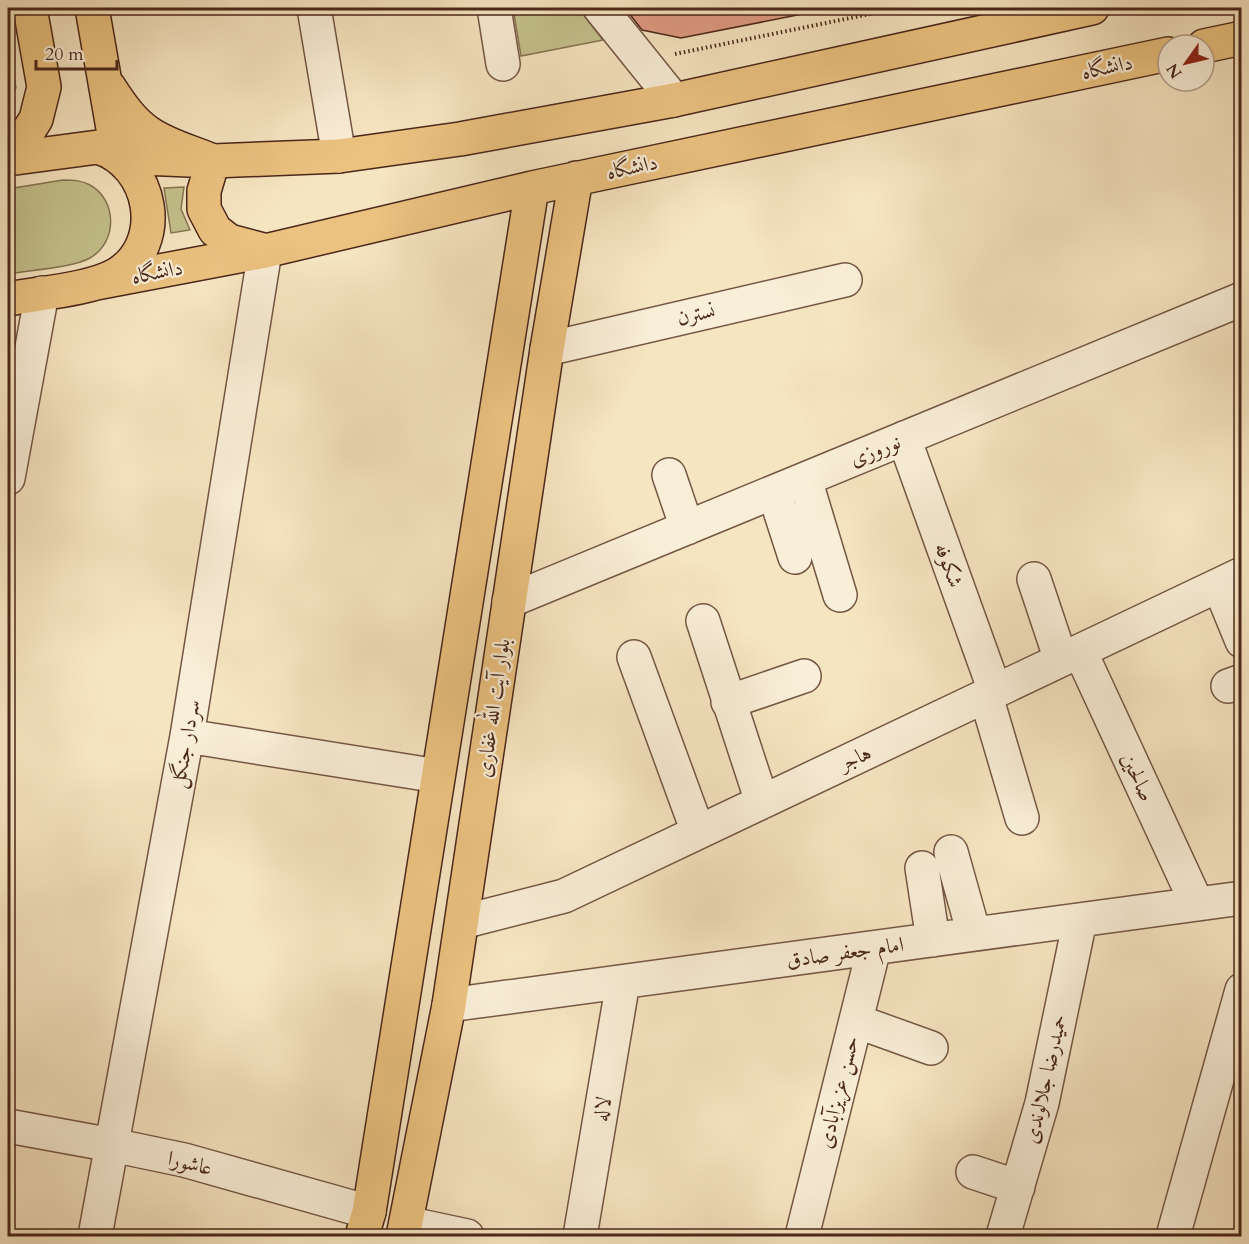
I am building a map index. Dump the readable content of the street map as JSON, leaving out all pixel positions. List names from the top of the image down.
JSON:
{
  "streets": {
    "main road": ["دانشگاه", "بلوار آیت الله غفاری"],
    "street": [
      "نسترن",
      "نوروزی",
      "شکوفه",
      "سردار جنگل",
      "هاجر",
      "صالحین",
      "امام جعفر صادق",
      "حمیدرضا جلالوندی",
      "حسن عزیزآبادی",
      "لاله",
      "عاشورا"
    ]
  },
  "crossings": [
    ["دانشگاه", "بلوار آیت الله غفاری"],
    ["دانشگاه", "سردار جنگل"],
    ["نسترن", "بلوار آیت الله غفاری"],
    ["نوروزی", "شکوفه"],
    ["نوروزی", "بلوار آیت الله غفاری"],
    ["شکوفه", "هاجر"],
    ["بلوار آیت الله غفاری", "هاجر"],
    ["بلوار آیت الله غفاری", "امام جعفر صادق"],
    ["بلوار آیت الله غفاری", "عاشورا"],
    ["سردار جنگل", "عاشورا"],
    ["هاجر", "صالحین"],
    ["صالحین", "امام جعفر صادق"],
    ["امام جعفر صادق", "حمیدرضا جلالوندی"],
    ["امام جعفر صادق", "حسن عزیزآبادی"],
    ["امام جعفر صادق", "لاله"]
  ],
  "scale_bar": "20 m",
  "north": "bottom left"
}
